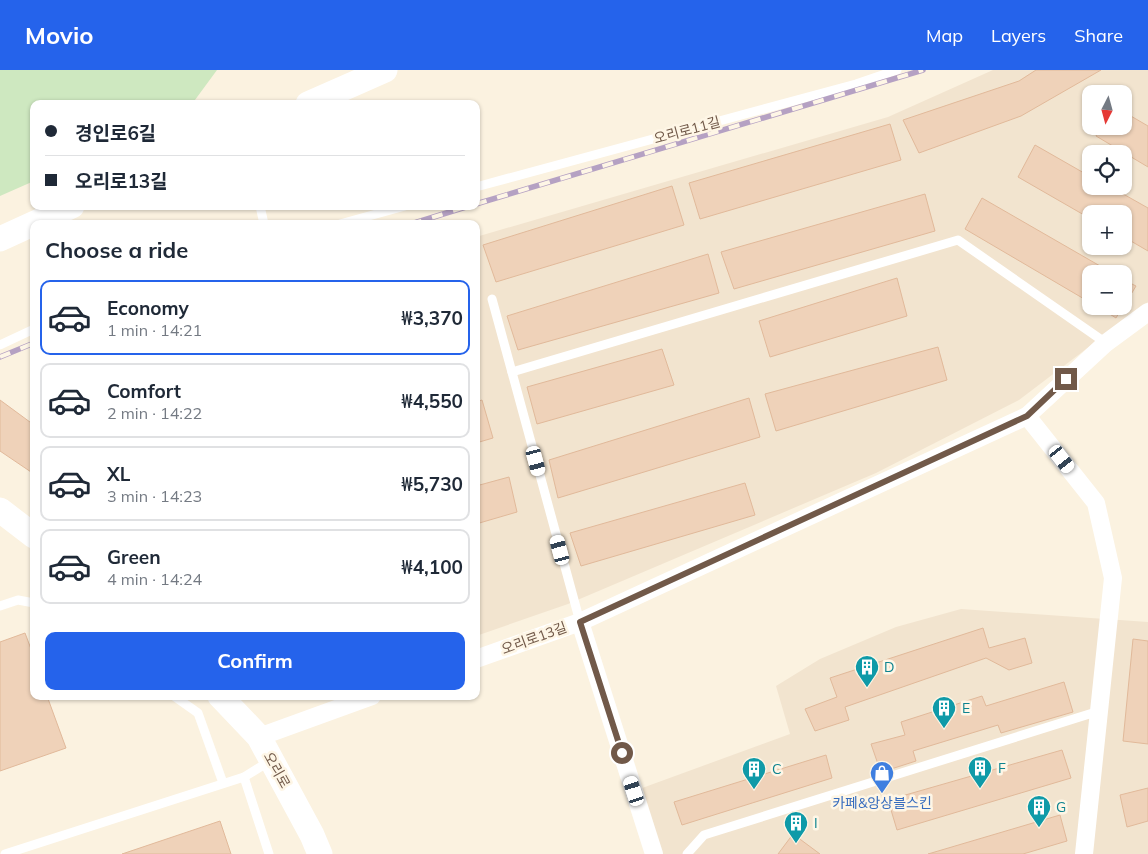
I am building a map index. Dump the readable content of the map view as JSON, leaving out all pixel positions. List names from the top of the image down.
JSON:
{
  "streets": {
    "main road": ["오리로"],
    "street": ["오리로13길"],
    "lane": ["오리로11길"]
  },
  "places": {
    "building": [
      "D",
      "E",
      "F",
      "C",
      "G",
      "I"
    ],
    "shop": ["카페&앙상블스킨"]
  },
  "north": "bottom",
  "page": {
    "header": "Movio",
    "nav": ["Map", "Layers", "Share"],
    "map_buttons": ["+", "−"],
    "banner": ["경인로6길", "오리로13길"],
    "heading": "Choose a ride",
    "list": [
      {
        "name": "Economy",
        "note": "1 min · 14:21",
        "value": "₩3,370"
      },
      {
        "name": "Comfort",
        "note": "2 min · 14:22",
        "value": "₩4,550"
      },
      {
        "name": "XL",
        "note": "3 min · 14:23",
        "value": "₩5,730"
      },
      {
        "name": "Green",
        "note": "4 min · 14:24",
        "value": "₩4,100"
      }
    ],
    "buttons": "Confirm"
  }
}
